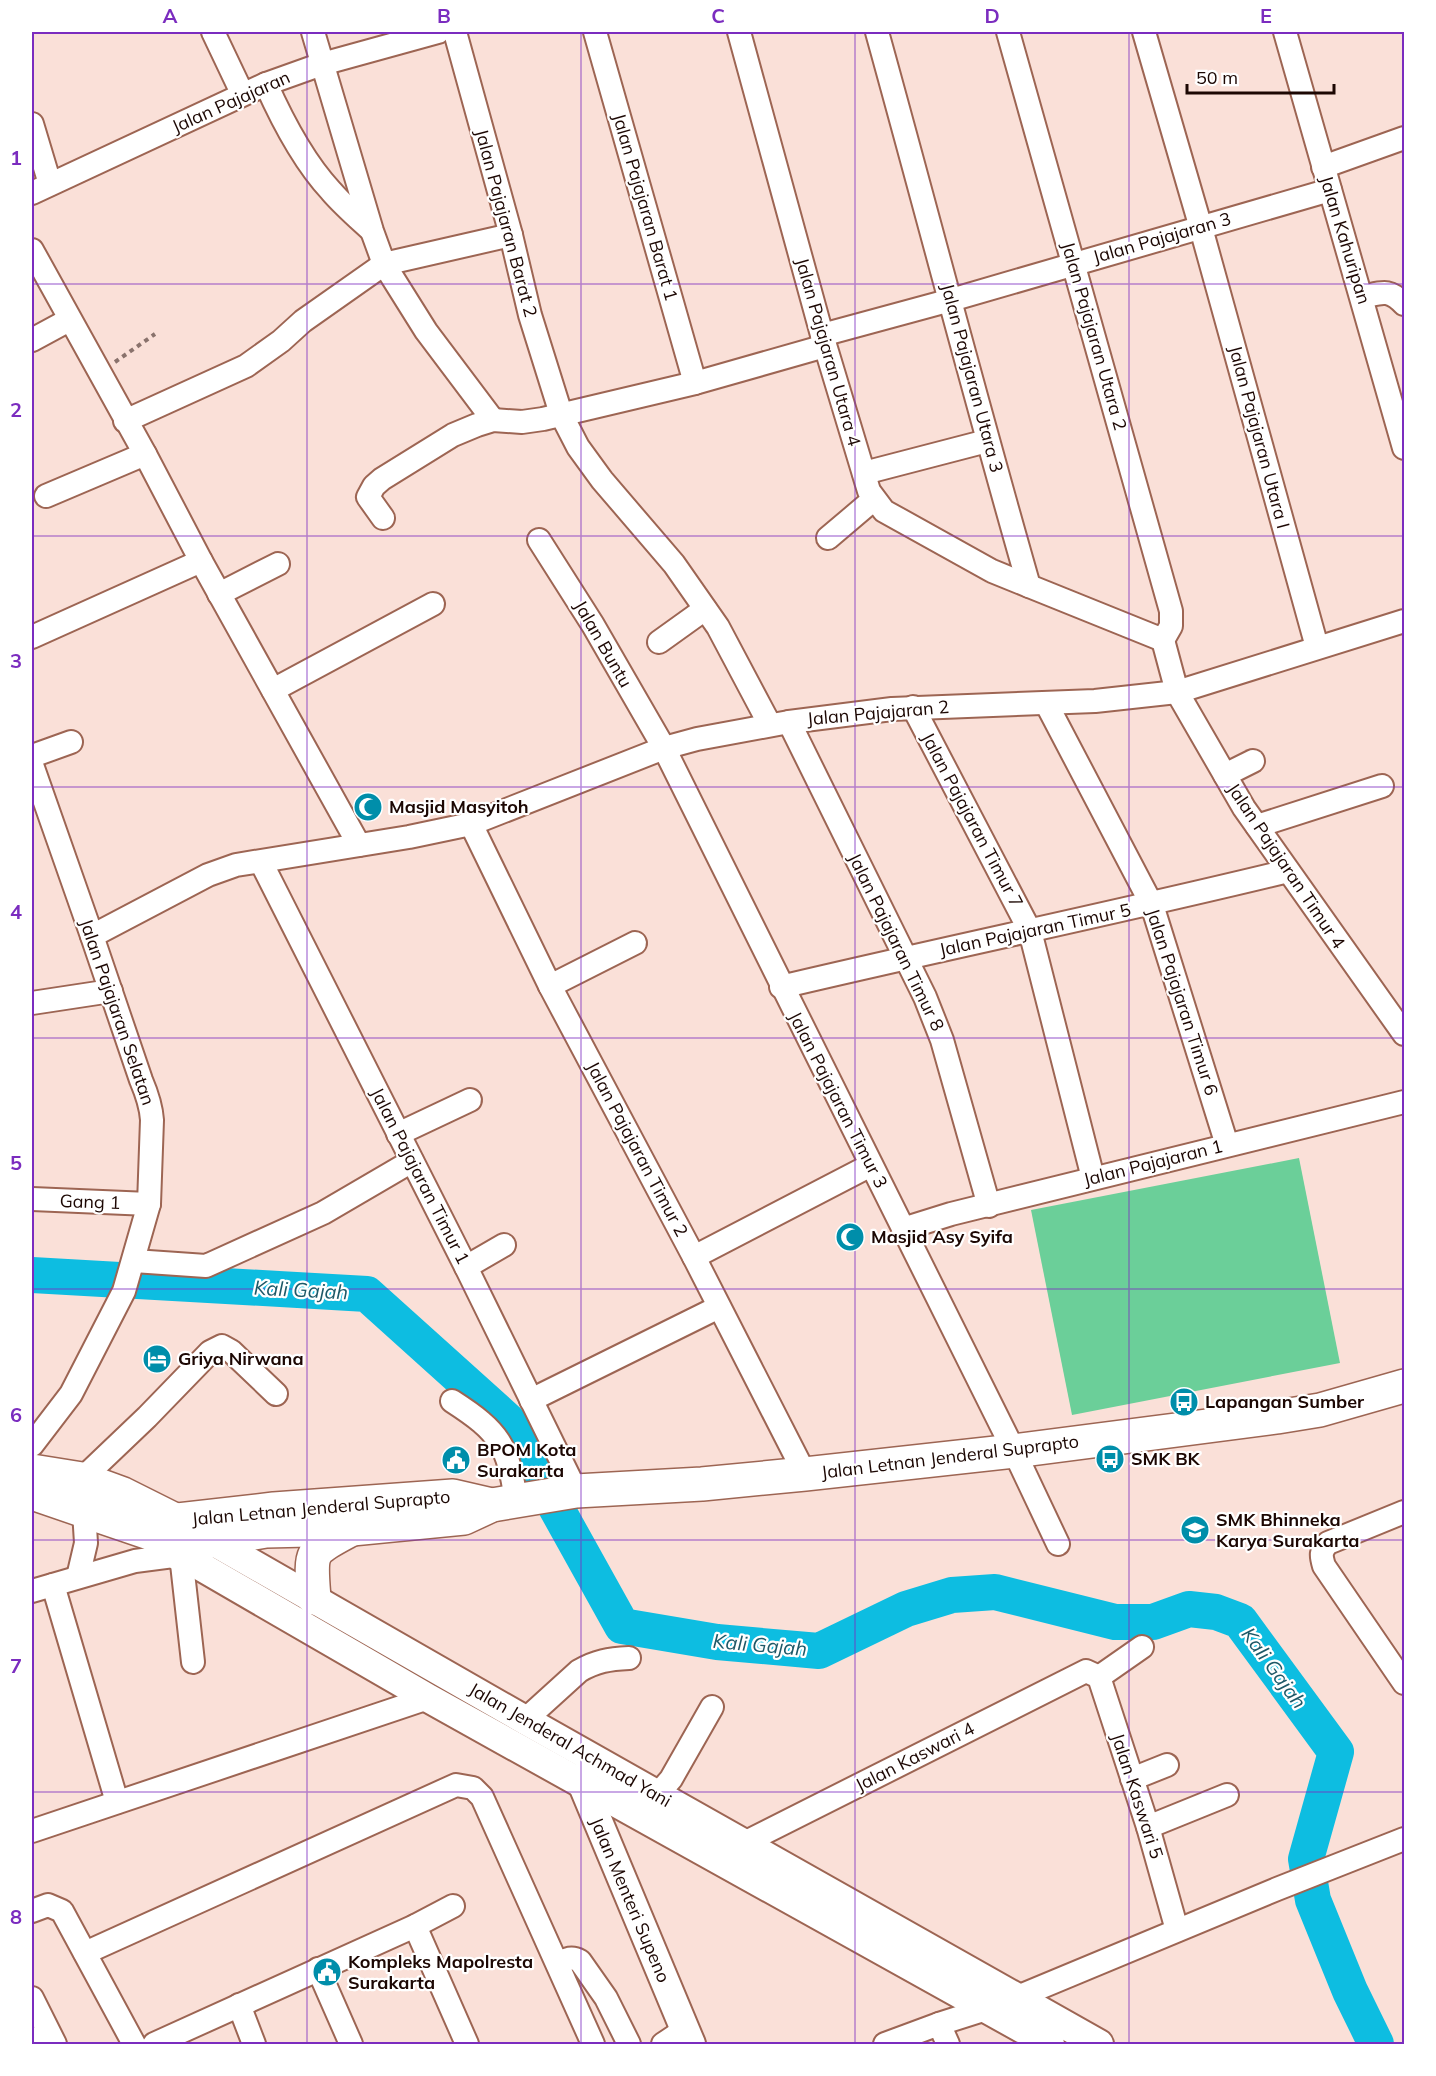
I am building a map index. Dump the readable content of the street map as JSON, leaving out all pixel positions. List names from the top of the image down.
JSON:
{
  "streets": {
    "highway": ["Jalan Letnan Jenderal Suprapto", "Jalan Jenderal Achmad Yani"],
    "main road": ["Jalan Menteri Supeno"],
    "street": [
      "Jalan Pajajaran",
      "Jalan Pajajaran Barat 1",
      "Jalan Pajajaran Barat 2",
      "Jalan Pajajaran 3",
      "Jalan Kahuripan",
      "Jalan Pajajaran Utara 2",
      "Jalan Pajajaran Utara 4",
      "Jalan Pajajaran Utara 3",
      "Jalan Pajajaran Utara I",
      "Jalan Buntu",
      "Jalan Pajajaran 2",
      "Jalan Pajajaran Timur 7",
      "Jalan Pajajaran Timur 4",
      "Jalan Pajajaran Timur 5",
      "Jalan Pajajaran Timur 8",
      "Jalan Pajajaran Timur 6",
      "Jalan Pajajaran Selatan",
      "Jalan Pajajaran Timur 3",
      "Jalan Pajajaran Timur 2",
      "Jalan Pajajaran 1",
      "Jalan Pajajaran Timur 1",
      "Gang 1",
      "Jalan Kaswari 4",
      "Jalan Kaswari 5"
    ]
  },
  "crossings": [
    ["Jalan Pajajaran Barat 1", "Jalan Pajajaran 3"],
    ["Jalan Pajajaran Barat 2", "Jalan Pajajaran 3"],
    ["Jalan Pajajaran Barat 2", "Jalan Pajajaran Timur 8"],
    ["Jalan Pajajaran 3", "Jalan Kahuripan"],
    ["Jalan Pajajaran 3", "Jalan Pajajaran Utara 2"],
    ["Jalan Pajajaran 3", "Jalan Pajajaran Utara 4"],
    ["Jalan Pajajaran 3", "Jalan Pajajaran Utara 3"],
    ["Jalan Pajajaran 3", "Jalan Pajajaran Utara I"],
    ["Jalan Pajajaran Utara 2", "Jalan Pajajaran Timur 4"],
    ["Jalan Pajajaran Utara 4", "Jalan Pajajaran Utara 3"],
    ["Jalan Pajajaran Utara I", "Jalan Pajajaran 2"],
    ["Jalan Buntu", "Jalan Pajajaran 2"],
    ["Jalan Buntu", "Jalan Pajajaran Timur 3"],
    ["Jalan Pajajaran 2", "Jalan Pajajaran Timur 7"],
    ["Jalan Pajajaran 2", "Jalan Pajajaran Timur 4"],
    ["Jalan Pajajaran 2", "Jalan Pajajaran Timur 8"],
    ["Jalan Pajajaran 2", "Jalan Pajajaran Timur 6"],
    ["Jalan Pajajaran 2", "Jalan Pajajaran Selatan"],
    ["Jalan Pajajaran 2", "Jalan Pajajaran Timur 3"],
    ["Jalan Pajajaran 2", "Jalan Pajajaran Timur 2"],
    ["Jalan Pajajaran 2", "Jalan Pajajaran Timur 1"],
    ["Jalan Pajajaran Timur 7", "Jalan Pajajaran Timur 5"],
    ["Jalan Pajajaran Timur 7", "Jalan Pajajaran 1"],
    ["Jalan Pajajaran Timur 4", "Jalan Pajajaran Timur 5"],
    ["Jalan Pajajaran Timur 5", "Jalan Pajajaran Timur 8"],
    ["Jalan Pajajaran Timur 5", "Jalan Pajajaran Timur 6"],
    ["Jalan Pajajaran Timur 5", "Jalan Pajajaran Timur 3"],
    ["Jalan Pajajaran Timur 8", "Jalan Pajajaran 1"],
    ["Jalan Pajajaran Timur 6", "Jalan Pajajaran 1"],
    ["Jalan Pajajaran Selatan", "Gang 1"],
    ["Jalan Pajajaran Selatan", "Jalan Jenderal Achmad Yani"],
    ["Jalan Pajajaran Timur 3", "Jalan Pajajaran 1"],
    ["Jalan Pajajaran Timur 3", "Jalan Letnan Jenderal Suprapto"],
    ["Jalan Pajajaran Timur 2", "Jalan Letnan Jenderal Suprapto"],
    ["Jalan Pajajaran Timur 1", "Jalan Letnan Jenderal Suprapto"],
    ["Jalan Letnan Jenderal Suprapto", "Jalan Jenderal Achmad Yani"],
    ["Jalan Jenderal Achmad Yani", "Jalan Kaswari 4"],
    ["Jalan Jenderal Achmad Yani", "Jalan Menteri Supeno"],
    ["Jalan Kaswari 4", "Jalan Kaswari 5"]
  ],
  "water": ["Kali Gajah"],
  "places": {
    "mosque": ["Masjid Masyitoh", "Masjid Asy Syifa"],
    "hotel": ["Griya Nirwana"],
    "bus stop": ["Lapangan Sumber", "SMK BK"],
    "public building": ["BPOM Kota Surakarta", "Kompleks Mapolresta Surakarta"],
    "school or university": ["SMK Bhinneka Karya Surakarta"]
  },
  "scale_bar": "50 m",
  "grid": {
    "columns": [
      "A",
      "B",
      "C",
      "D",
      "E"
    ],
    "rows": [
      "1",
      "2",
      "3",
      "4",
      "5",
      "6",
      "7",
      "8"
    ]
  }
}
